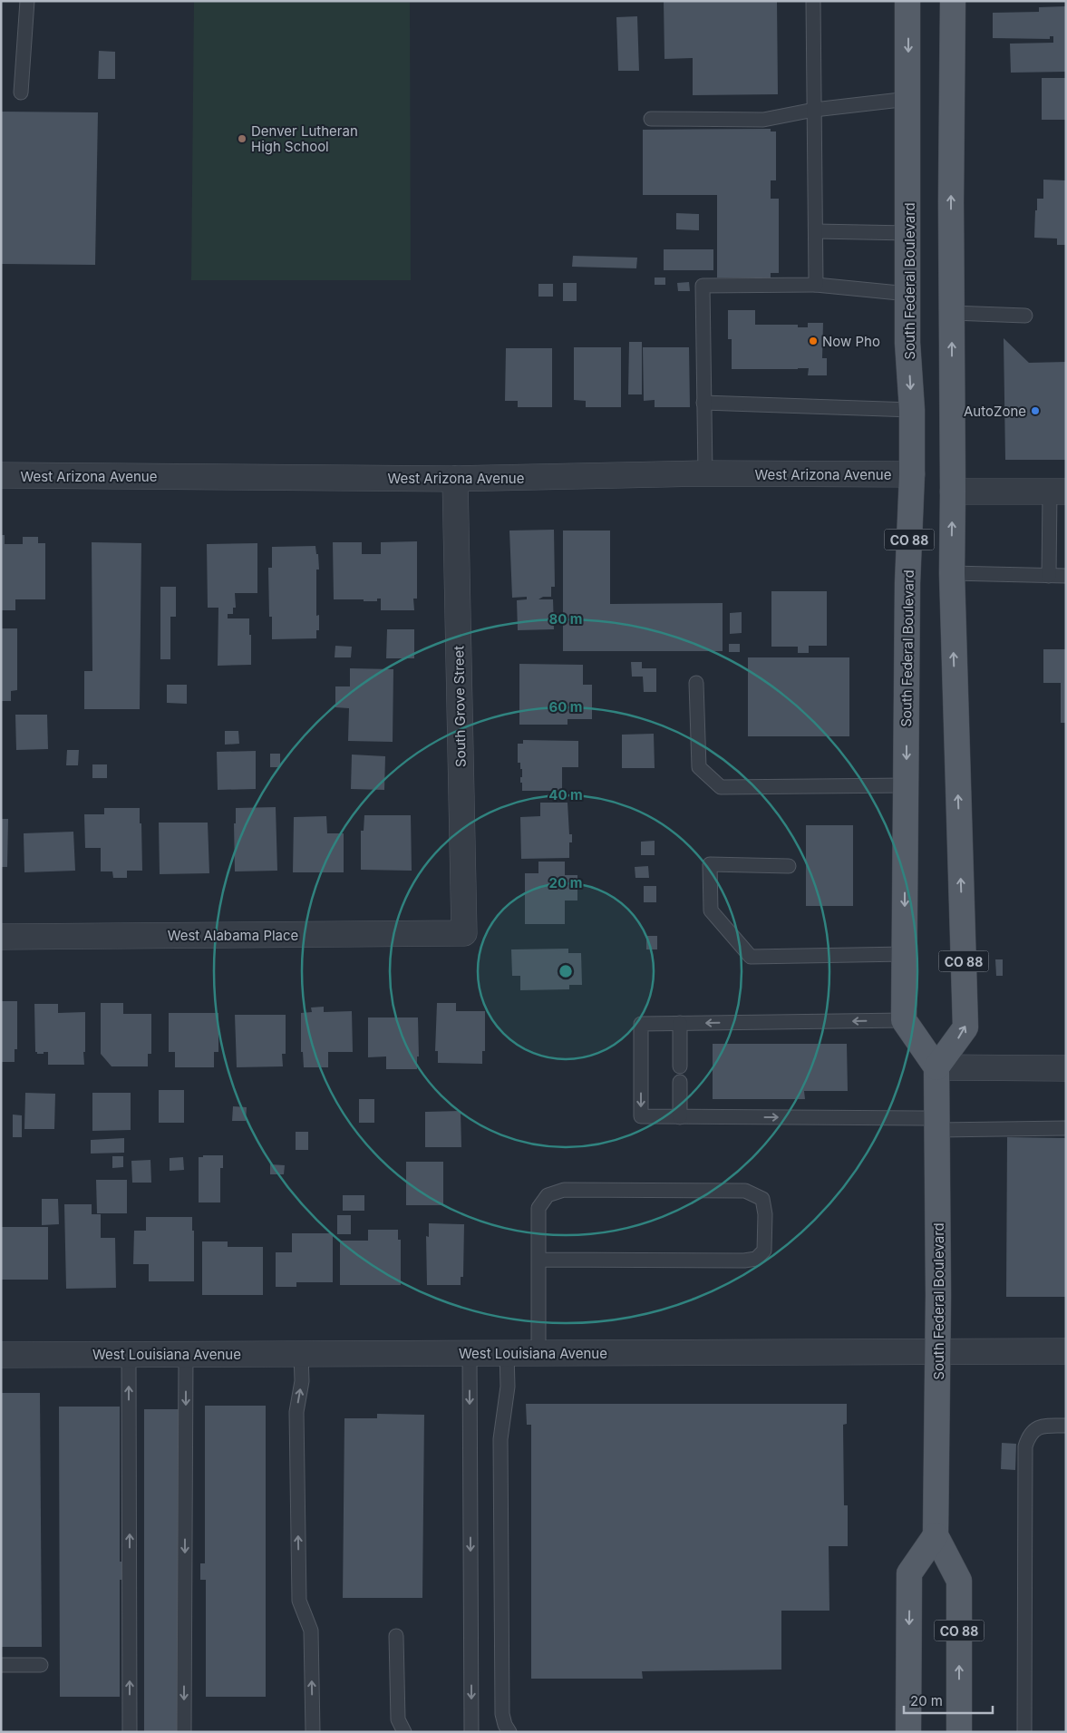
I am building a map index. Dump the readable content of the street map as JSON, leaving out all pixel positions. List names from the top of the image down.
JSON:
{
  "streets": {
    "main road": ["South Federal Boulevard", "CO 88"],
    "street": [
      "West Arizona Avenue",
      "South Grove Street",
      "West Alabama Place",
      "West Louisiana Avenue"
    ]
  },
  "crossings": [
    ["South Federal Boulevard", "West Arizona Avenue"],
    ["South Federal Boulevard", "CO 88"],
    ["South Federal Boulevard", "West Louisiana Avenue"],
    ["West Arizona Avenue", "South Grove Street"],
    ["South Grove Street", "West Alabama Place"]
  ],
  "places": ["Denver Lutheran High School", "Now Pho", "AutoZone"],
  "scale_bar": "20 m",
  "rings": [
    "80 m",
    "60 m",
    "40 m",
    "20 m"
  ]
}
